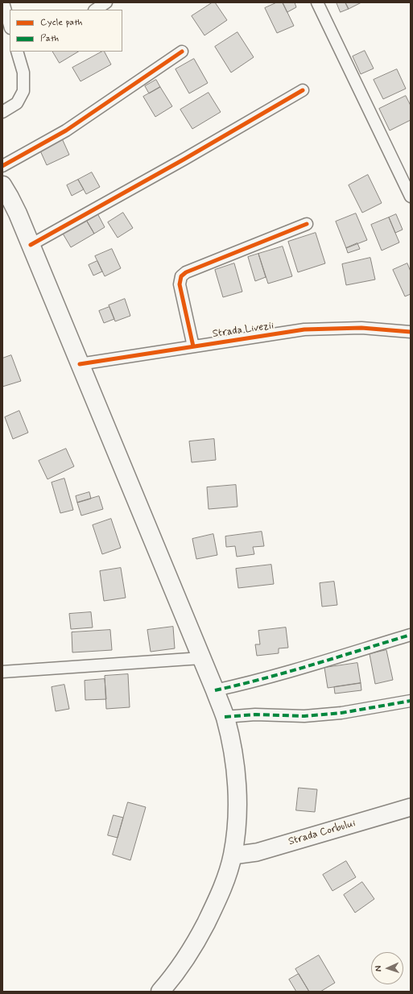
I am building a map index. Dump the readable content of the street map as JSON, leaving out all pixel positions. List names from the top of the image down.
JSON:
{
  "streets": {
    "street": ["Strada Livezii", "Strada Corbului"]
  },
  "legend": ["Cycle path", "Path"],
  "north": "left"
}
